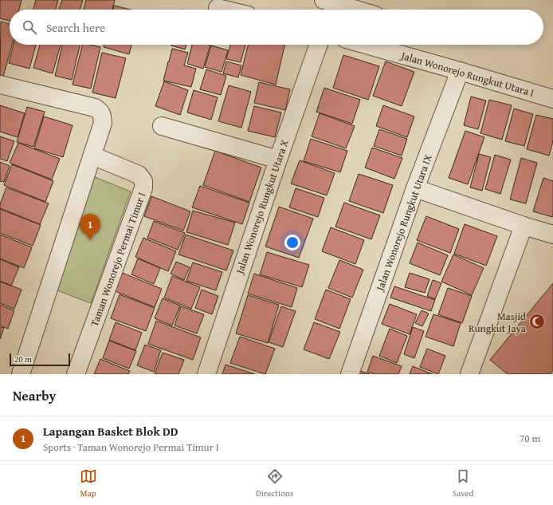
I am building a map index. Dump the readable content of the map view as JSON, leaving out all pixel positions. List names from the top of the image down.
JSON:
{
  "streets": {
    "street": [
      "Jalan Wonorejo Rungkut Utara I",
      "Jalan Wonorejo Rungkut Utara X",
      "Jalan Wonorejo Rungkut Utara IX",
      "Taman Wonorejo Permai Timur I"
    ]
  },
  "crossings": [
    ["Jalan Wonorejo Rungkut Utara I", "Jalan Wonorejo Rungkut Utara IX"]
  ],
  "places": {
    "mosque": ["Masjid Rungkut Jaya"]
  },
  "scale_bar": "20 m",
  "page": {
    "search": "Search here",
    "pins": "1",
    "scale": "20 m",
    "heading": "Nearby",
    "list": [
      {
        "mark": "1",
        "name": "Lapangan Basket Blok DD",
        "note": "Sports · Taman Wonorejo Permai Timur I",
        "value": "70 m"
      }
    ],
    "nav": ["Map", "Directions", "Saved"]
  }
}
